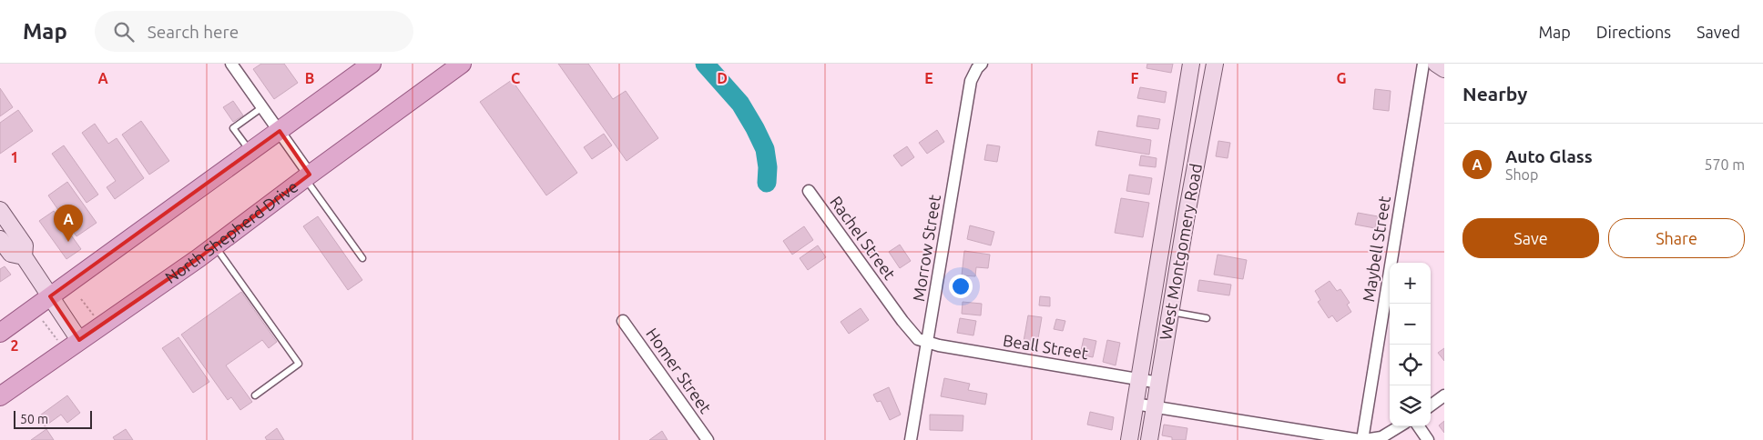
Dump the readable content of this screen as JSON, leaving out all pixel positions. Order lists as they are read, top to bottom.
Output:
{
  "streets": {
    "main road": ["North Shepherd Drive", "West Montgomery Road"],
    "street": [
      "Rachel Street",
      "Morrow Street",
      "Maybell Street",
      "Beall Street",
      "Homer Street"
    ]
  },
  "crossings": [
    ["Rachel Street", "Morrow Street"],
    ["Rachel Street", "Beall Street"],
    ["Morrow Street", "Beall Street"],
    ["West Montgomery Road", "Beall Street"]
  ],
  "scale_bar": "50 m",
  "page": {
    "header": "Map",
    "search": "Search here",
    "nav": ["Map", "Directions", "Saved"],
    "heading": "Nearby",
    "list": [
      {
        "mark": "A",
        "name": "Auto Glass",
        "note": "Shop",
        "value": "570 m"
      }
    ],
    "pins": "A",
    "buttons": ["Save", "Share"],
    "map_buttons": ["+", "−"],
    "scale": "50 m"
  },
  "grid": {
    "columns": [
      "A",
      "B",
      "C",
      "D",
      "E",
      "F",
      "G"
    ],
    "rows": ["1", "2"]
  }
}
